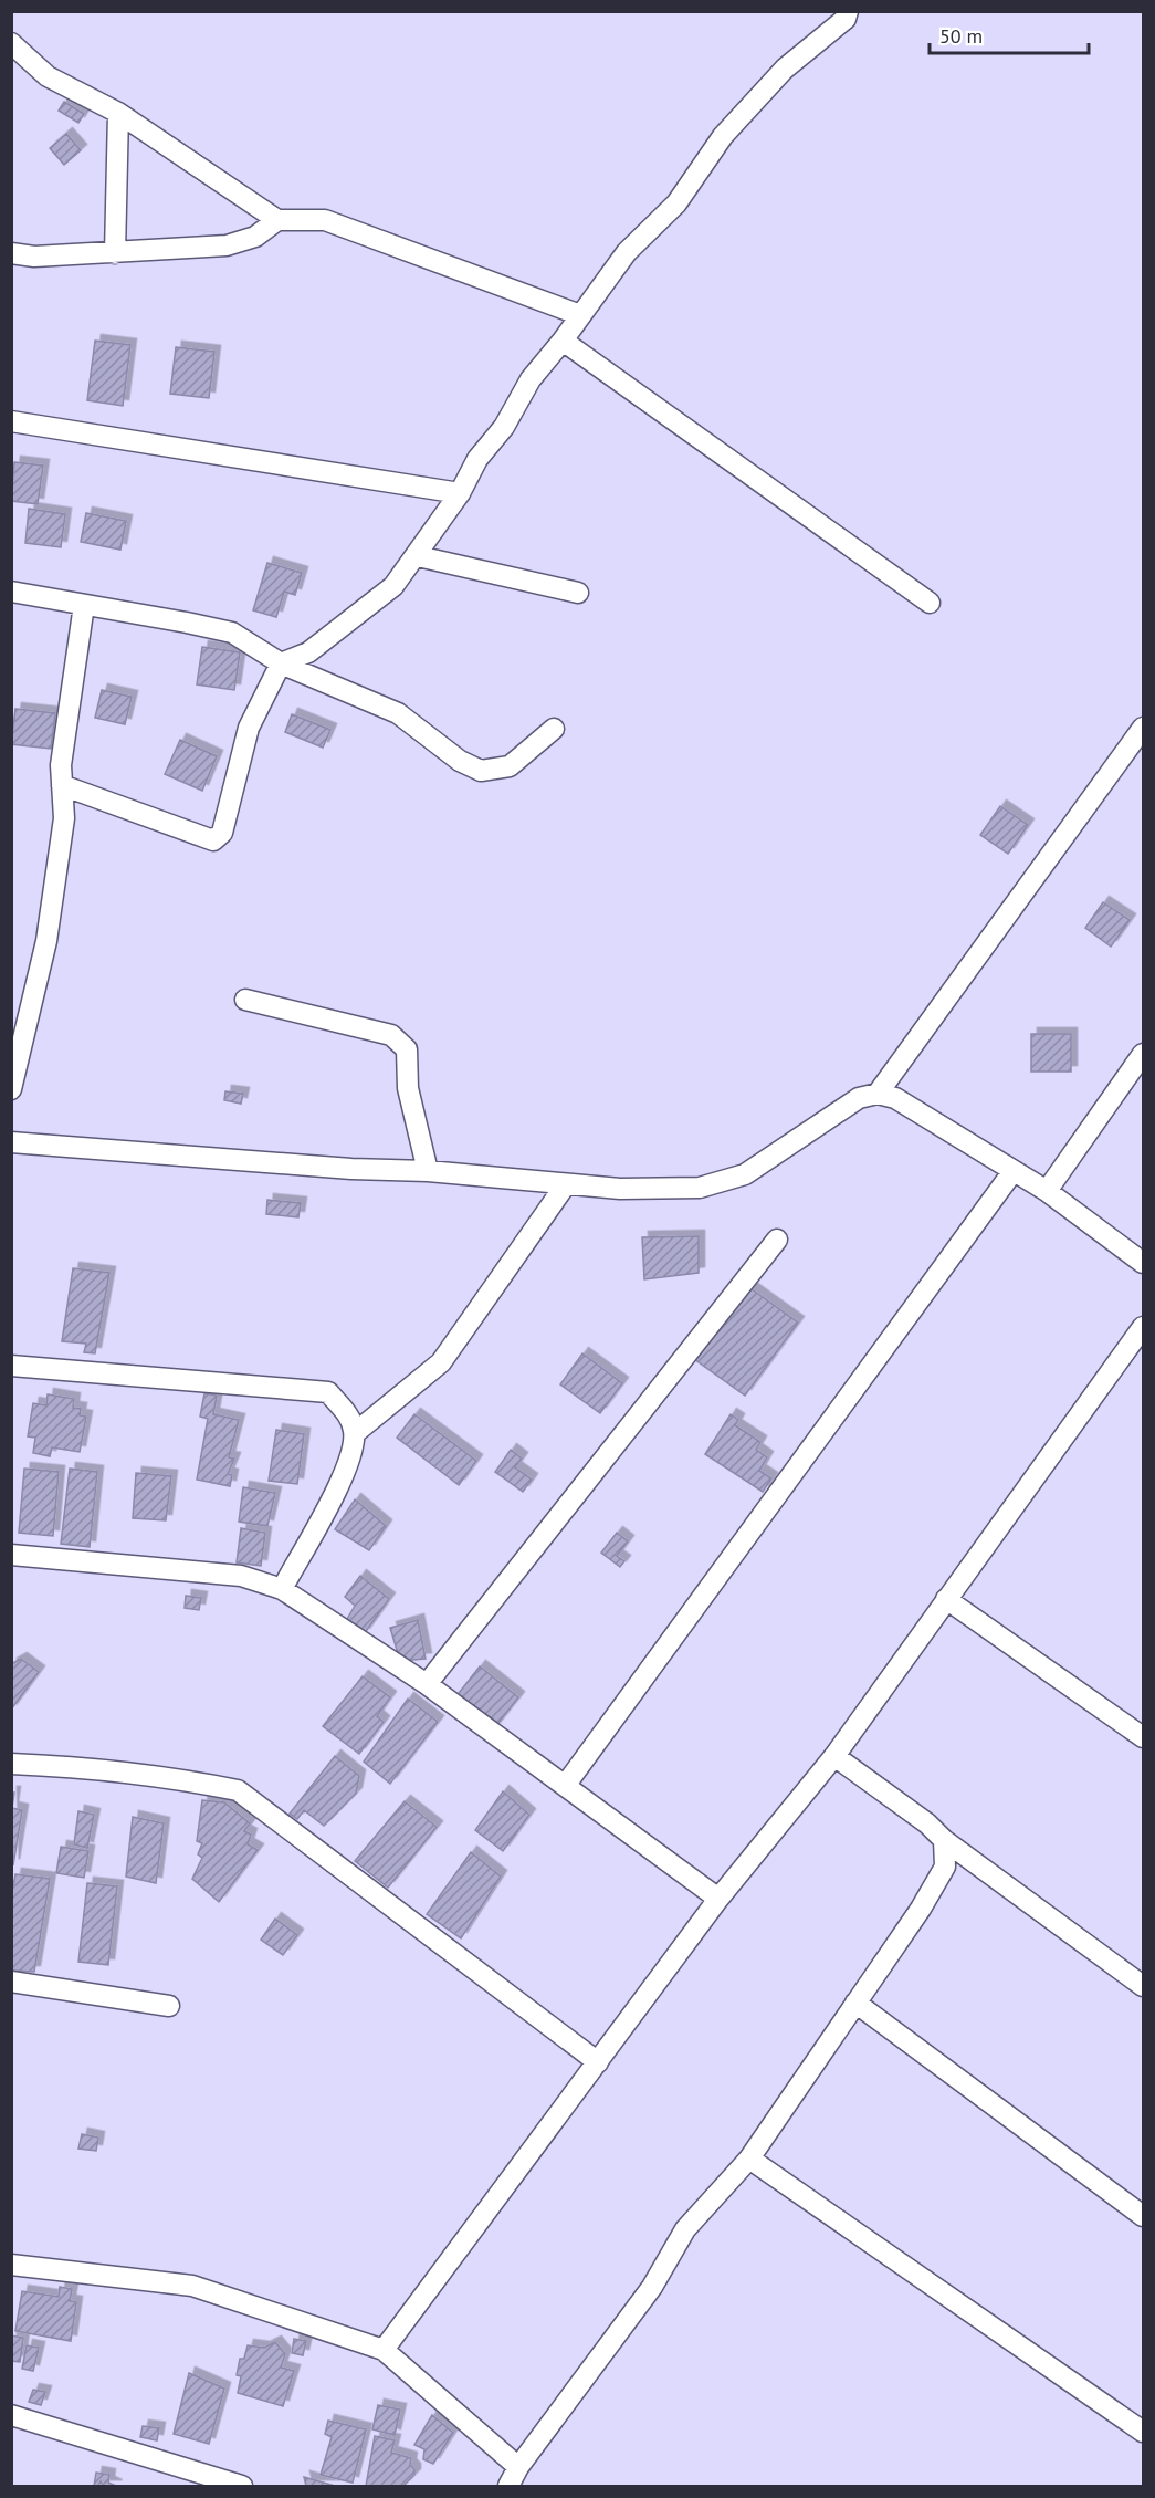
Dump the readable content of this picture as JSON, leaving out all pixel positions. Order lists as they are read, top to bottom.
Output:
{
  "scale_bar": "50 m"
}
